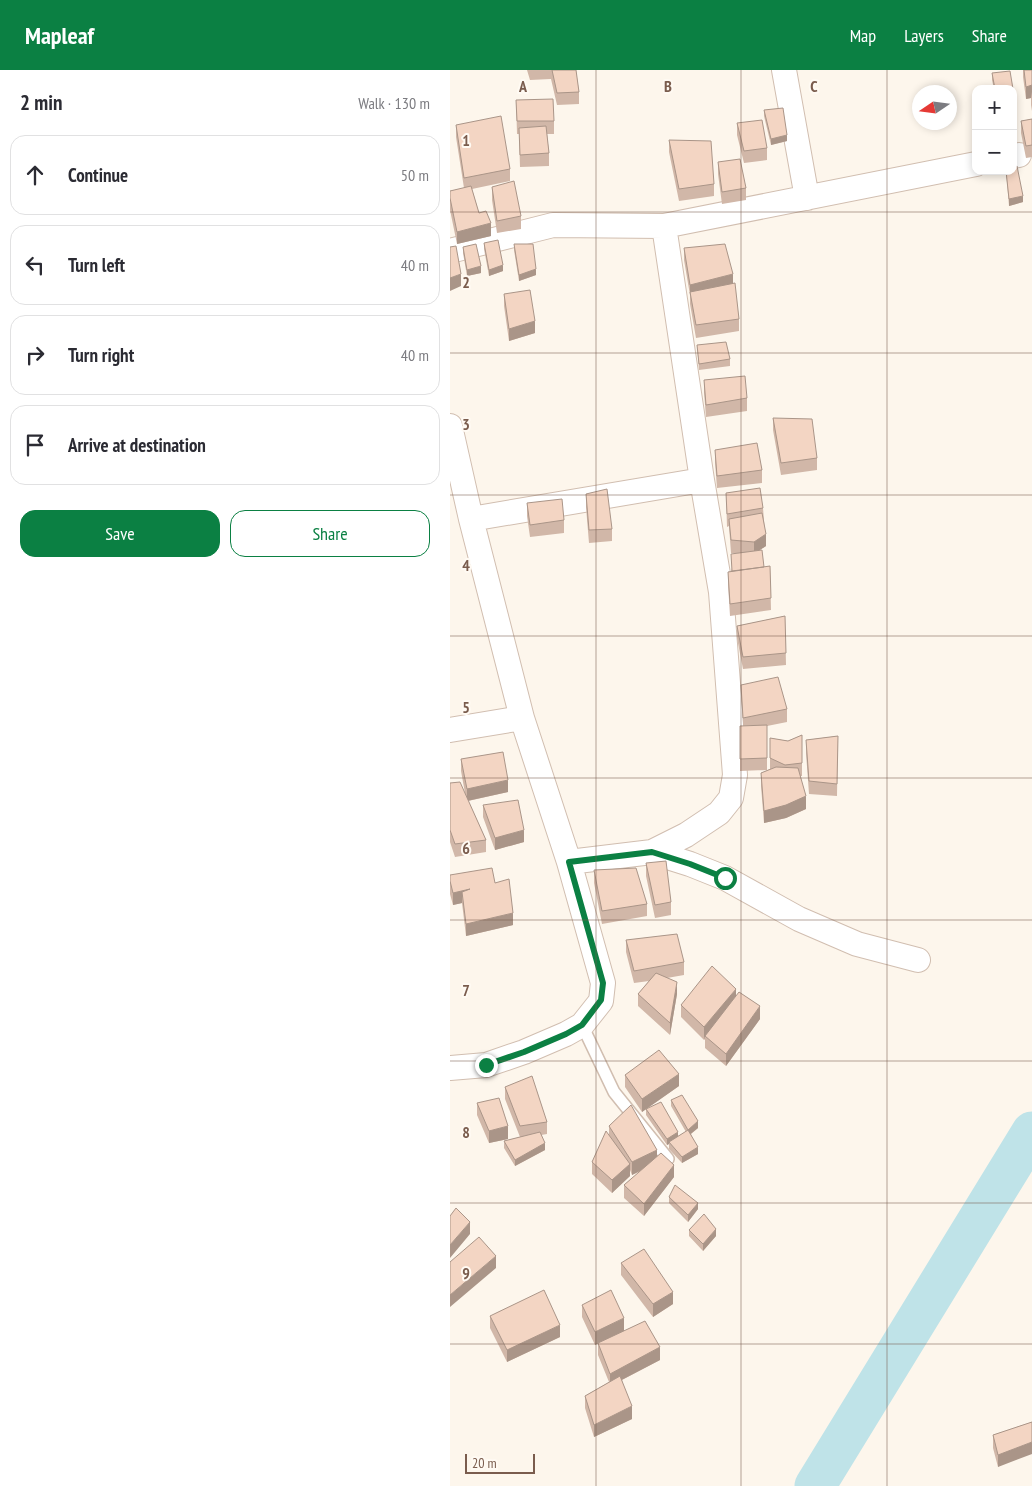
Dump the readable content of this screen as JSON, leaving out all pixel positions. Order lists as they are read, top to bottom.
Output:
{
  "scale_bar": "20 m",
  "north": "left",
  "page": {
    "header": "Mapleaf",
    "nav": ["Map", "Layers", "Share"],
    "heading": ["2 min", "Walk · 130 m"],
    "map_buttons": ["+", "−"],
    "list": [
      ["Continue", "50 m"],
      ["Turn left", "40 m"],
      ["Turn right", "40 m"],
      "Arrive at destination"
    ],
    "buttons": ["Save", "Share"],
    "scale": "20 m"
  },
  "grid": {
    "columns": ["A", "B", "C"],
    "rows": [
      "1",
      "2",
      "3",
      "4",
      "5",
      "6",
      "7",
      "8",
      "9"
    ]
  }
}
